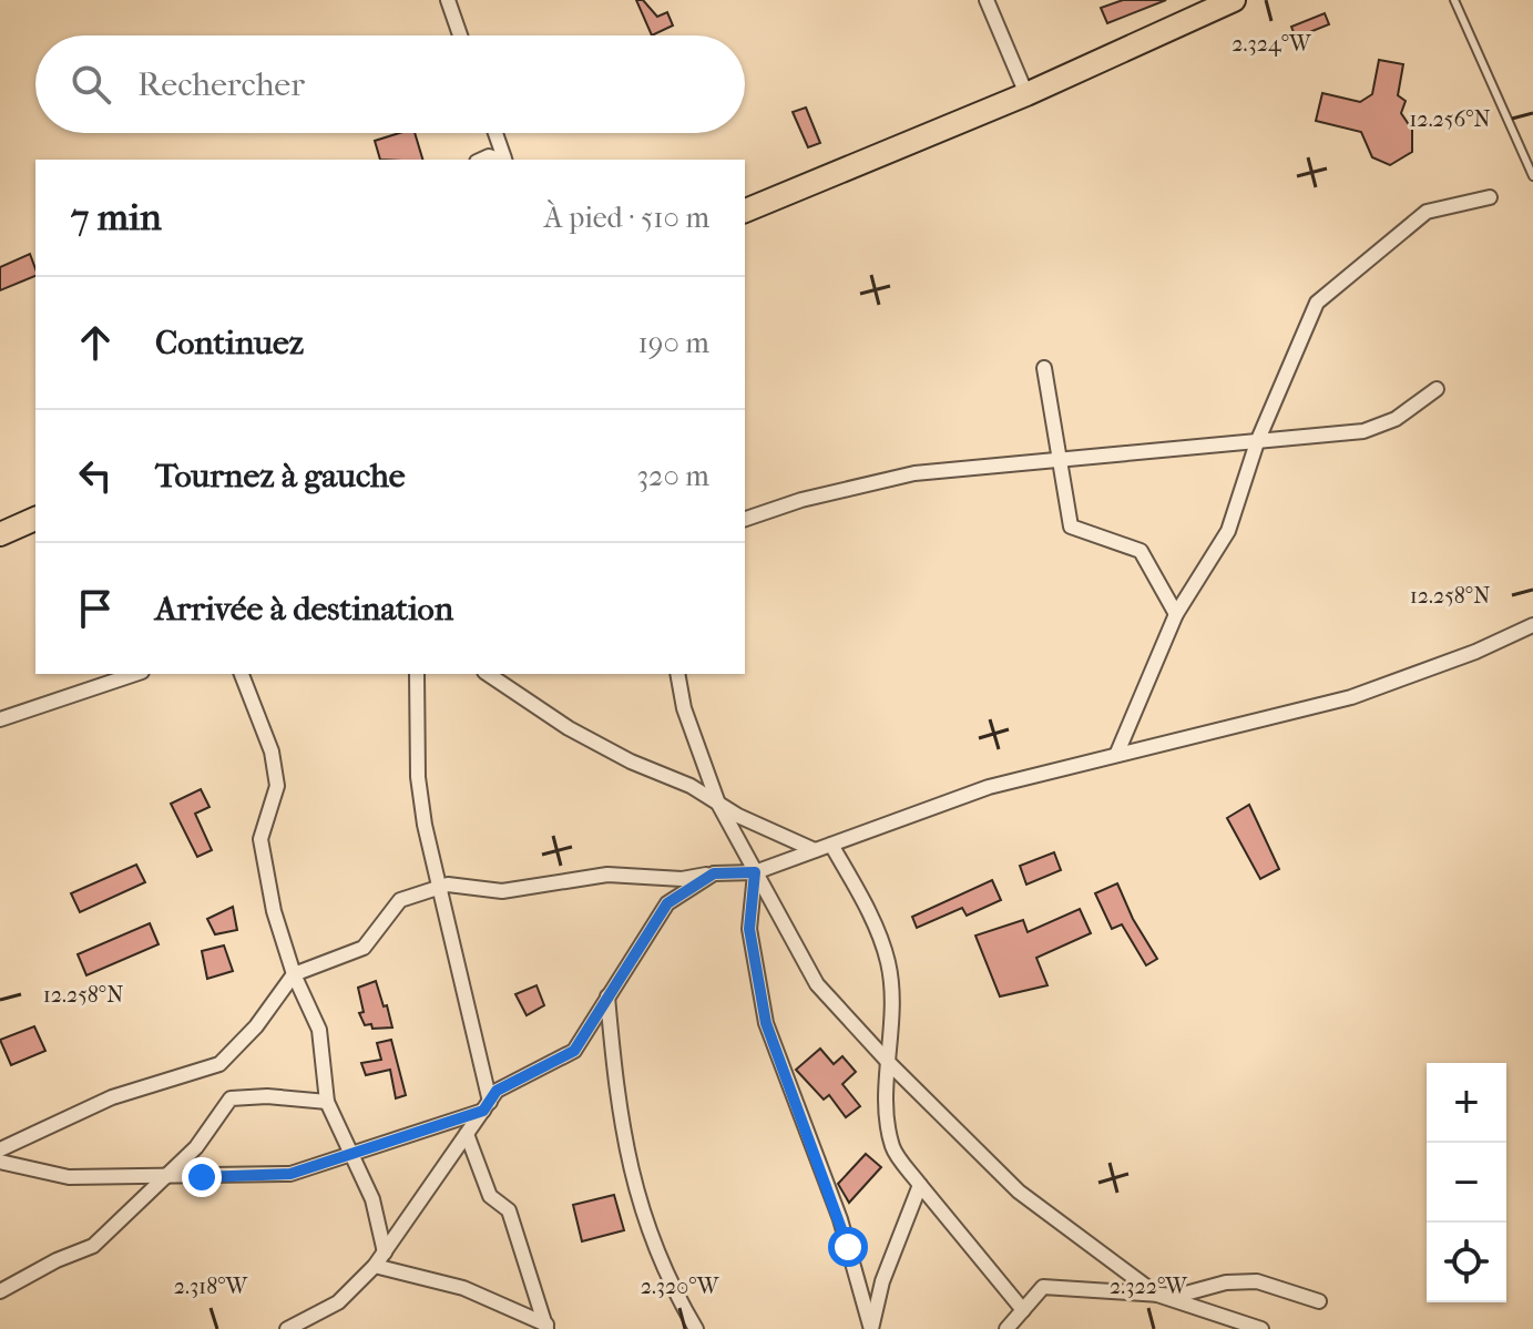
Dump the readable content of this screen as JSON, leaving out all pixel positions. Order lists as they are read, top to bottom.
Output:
{
  "page": {
    "search": "Rechercher",
    "heading": ["7 min", "À pied · 510 m"],
    "list": [
      ["Continuez", "190 m"],
      ["Tournez à gauche", "320 m"],
      "Arrivée à destination"
    ],
    "map_buttons": ["+", "−"]
  },
  "coordinates": [
    "2.324°W",
    "12.256°N",
    "12.258°N",
    "2.318°W",
    "2.320°W",
    "2.322°W"
  ]
}
